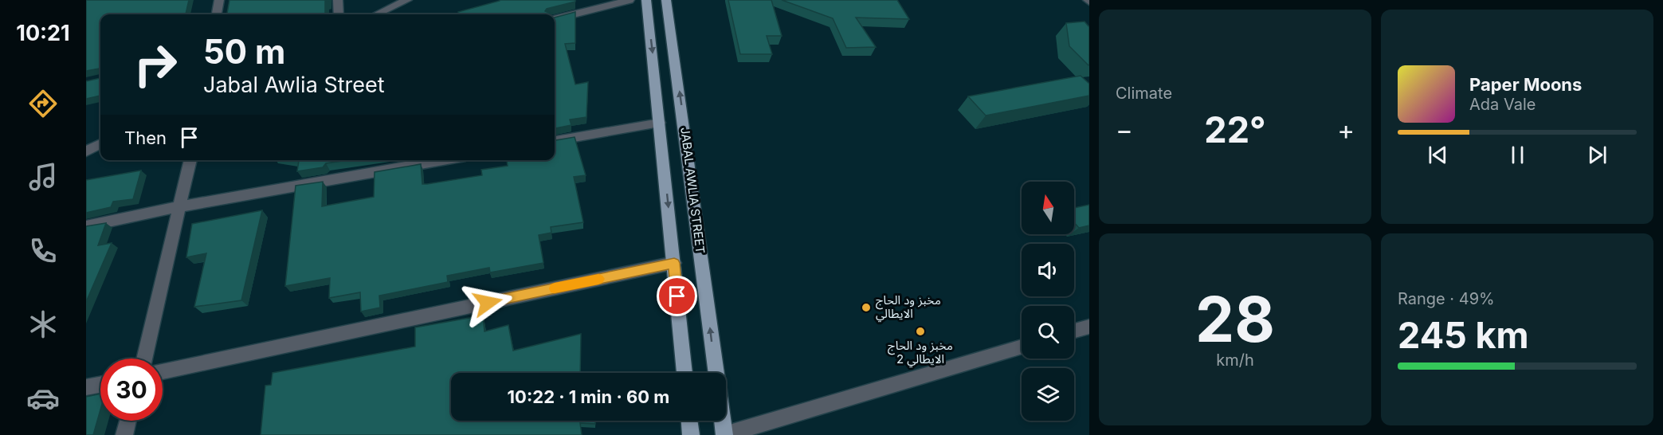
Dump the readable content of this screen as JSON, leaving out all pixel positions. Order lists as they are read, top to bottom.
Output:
{
  "streets": {
    "main road": ["JABAL AWLIA STREET"]
  },
  "places": ["مخبز ود الحاج الايطالي", "مخبز ود الحاج الايطالي 2"],
  "north": "top",
  "page": {
    "tabs": "10:21",
    "tile": [
      "Climate",
      ["28", "km/h"],
      ["Range · 49%", "245 km"]
    ],
    "turn": ["50 m", "Jabal Awlia Street"],
    "song": ["Paper Moons", "Ada Vale"],
    "heat": ["−", "22°", "+"],
    "then": "Then",
    "limit": "30",
    "trip": "10:22 · 1 min · 60 m"
  }
}
